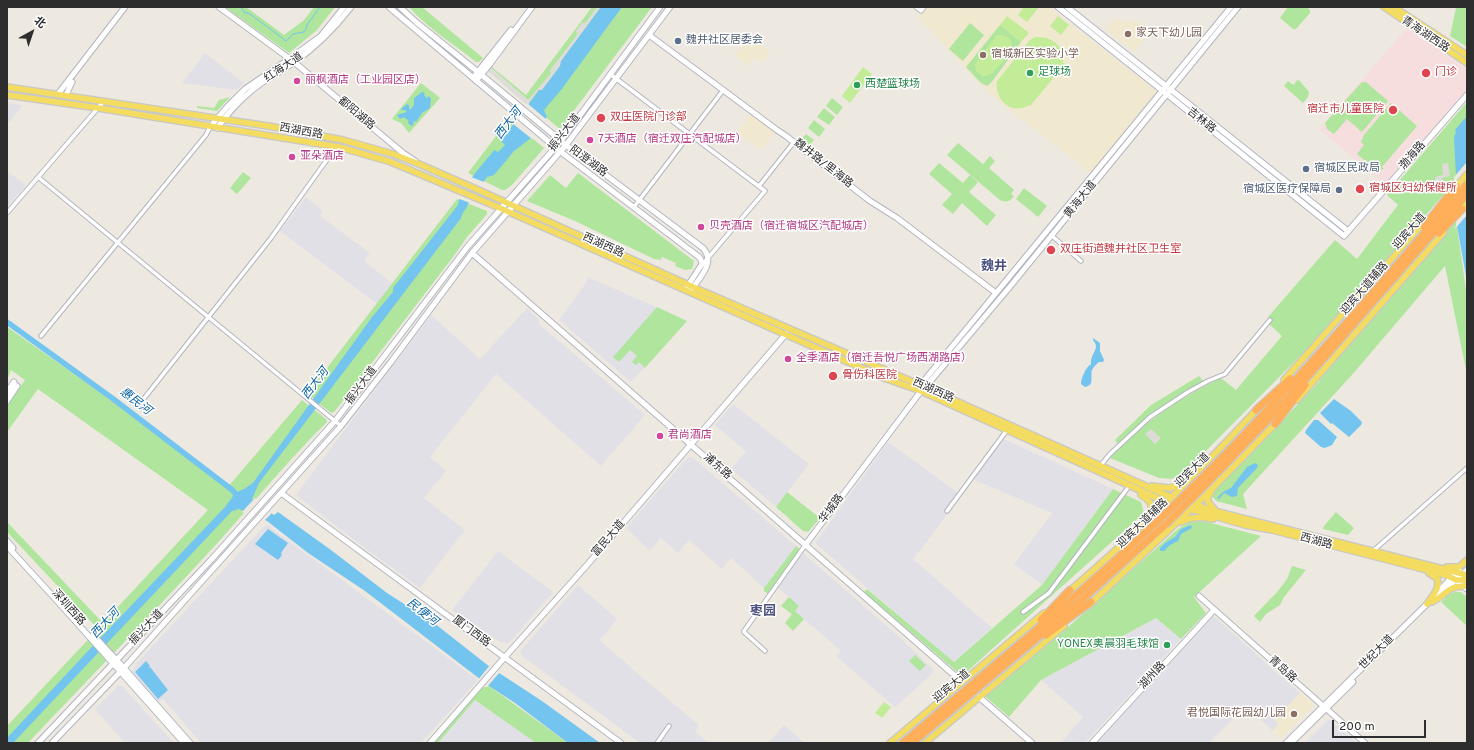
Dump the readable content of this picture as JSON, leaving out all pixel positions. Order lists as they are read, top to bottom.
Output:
{
  "streets": {
    "highway": ["迎宾大道"],
    "main road": [
      "青海湖西路",
      "西湖西路",
      "迎宾大道辅路",
      "西湖路"
    ],
    "street": [
      "红海大道",
      "鄱阳湖路",
      "吉林路",
      "振兴大道",
      "渤海路",
      "阳澄湖路",
      "魏井路/里海路",
      "黄海大道",
      "浦东路",
      "华城路",
      "富民大道",
      "深圳西路",
      "厦门西路",
      "世纪大道",
      "青岛路",
      "湖州路"
    ]
  },
  "crossings": [
    ["红海大道", "鄱阳湖路"],
    ["红海大道", "西湖西路"],
    ["鄱阳湖路", "西湖西路"],
    ["吉林路", "渤海路"],
    ["吉林路", "黄海大道"],
    ["西湖西路", "振兴大道"],
    ["西湖西路", "黄海大道"],
    ["西湖西路", "迎宾大道辅路"],
    ["西湖西路", "华城路"],
    ["西湖西路", "富民大道"],
    ["西湖西路", "西湖路"],
    ["振兴大道", "阳澄湖路"],
    ["振兴大道", "魏井路/里海路"],
    ["振兴大道", "浦东路"],
    ["振兴大道", "厦门西路"],
    ["魏井路/里海路", "黄海大道"],
    ["黄海大道", "华城路"],
    ["迎宾大道", "迎宾大道辅路"],
    ["迎宾大道辅路", "浦东路"],
    ["迎宾大道辅路", "西湖路"],
    ["浦东路", "华城路"],
    ["浦东路", "富民大道"],
    ["富民大道", "厦门西路"],
    ["西湖路", "世纪大道"],
    ["世纪大道", "青岛路"],
    ["青岛路", "湖州路"]
  ],
  "districts": ["魏井", "枣园"],
  "water": ["西大河", "惠民河", "民便河"],
  "places": [
    "家天下幼儿园",
    "魏井社区居委会",
    "宿城新区实验小学",
    "足球场",
    "门诊",
    "丽枫酒店（工业园区店）",
    "西楚篮球场",
    "宿迁市儿童医院",
    "双庄医院门诊部",
    "7天酒店（宿迁双庄汽配城店）",
    "亚朵酒店",
    "宿城区民政局",
    "宿城区妇幼保健所",
    "宿城区医疗保障局",
    "贝壳酒店（宿迁宿城区汽配城店）",
    "双庄街道魏井社区卫生室",
    "全季酒店（宿迁吾悦广场西湖路店）",
    "骨伤科医院",
    "君尚酒店",
    "YONEX奥晨羽毛球馆",
    "君悦国际花园幼儿园"
  ],
  "scale_bar": "200 m",
  "north": "top right"
}
